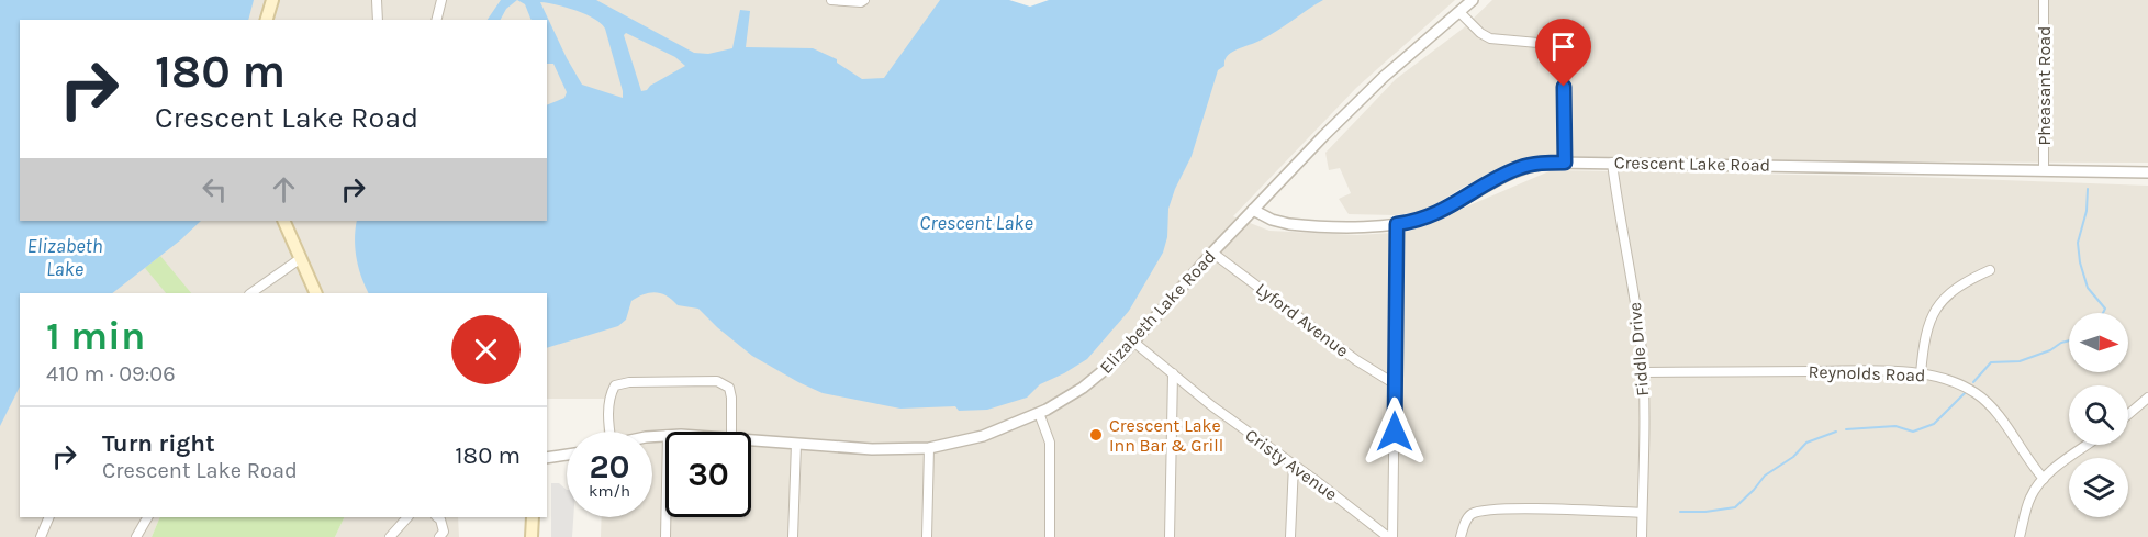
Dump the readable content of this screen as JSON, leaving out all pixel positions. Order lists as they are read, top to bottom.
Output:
{
  "streets": {
    "street": [
      "Pheasant Road",
      "Crescent Lake Road",
      "Elizabeth Lake Road",
      "Lyford Avenue",
      "Fiddle Drive",
      "Reynolds Road",
      "Cristy Avenue"
    ]
  },
  "crossings": [
    ["Pheasant Road", "Crescent Lake Road"],
    ["Crescent Lake Road", "Elizabeth Lake Road"],
    ["Crescent Lake Road", "Fiddle Drive"],
    ["Elizabeth Lake Road", "Lyford Avenue"],
    ["Elizabeth Lake Road", "Cristy Avenue"],
    ["Fiddle Drive", "Reynolds Road"]
  ],
  "water": ["Crescent Lake", "Elizabeth Lake"],
  "places": ["Crescent Lake Inn Bar & Grill"],
  "north": "right",
  "page": {
    "turn": ["180 m", "Crescent Lake Road"],
    "heading": ["1 min", "410 m · 09:06"],
    "list": [
      {
        "name": "Turn right",
        "note": "Crescent Lake Road",
        "value": "180 m"
      }
    ],
    "speed": "20 km/h",
    "limit": "30"
  }
}
